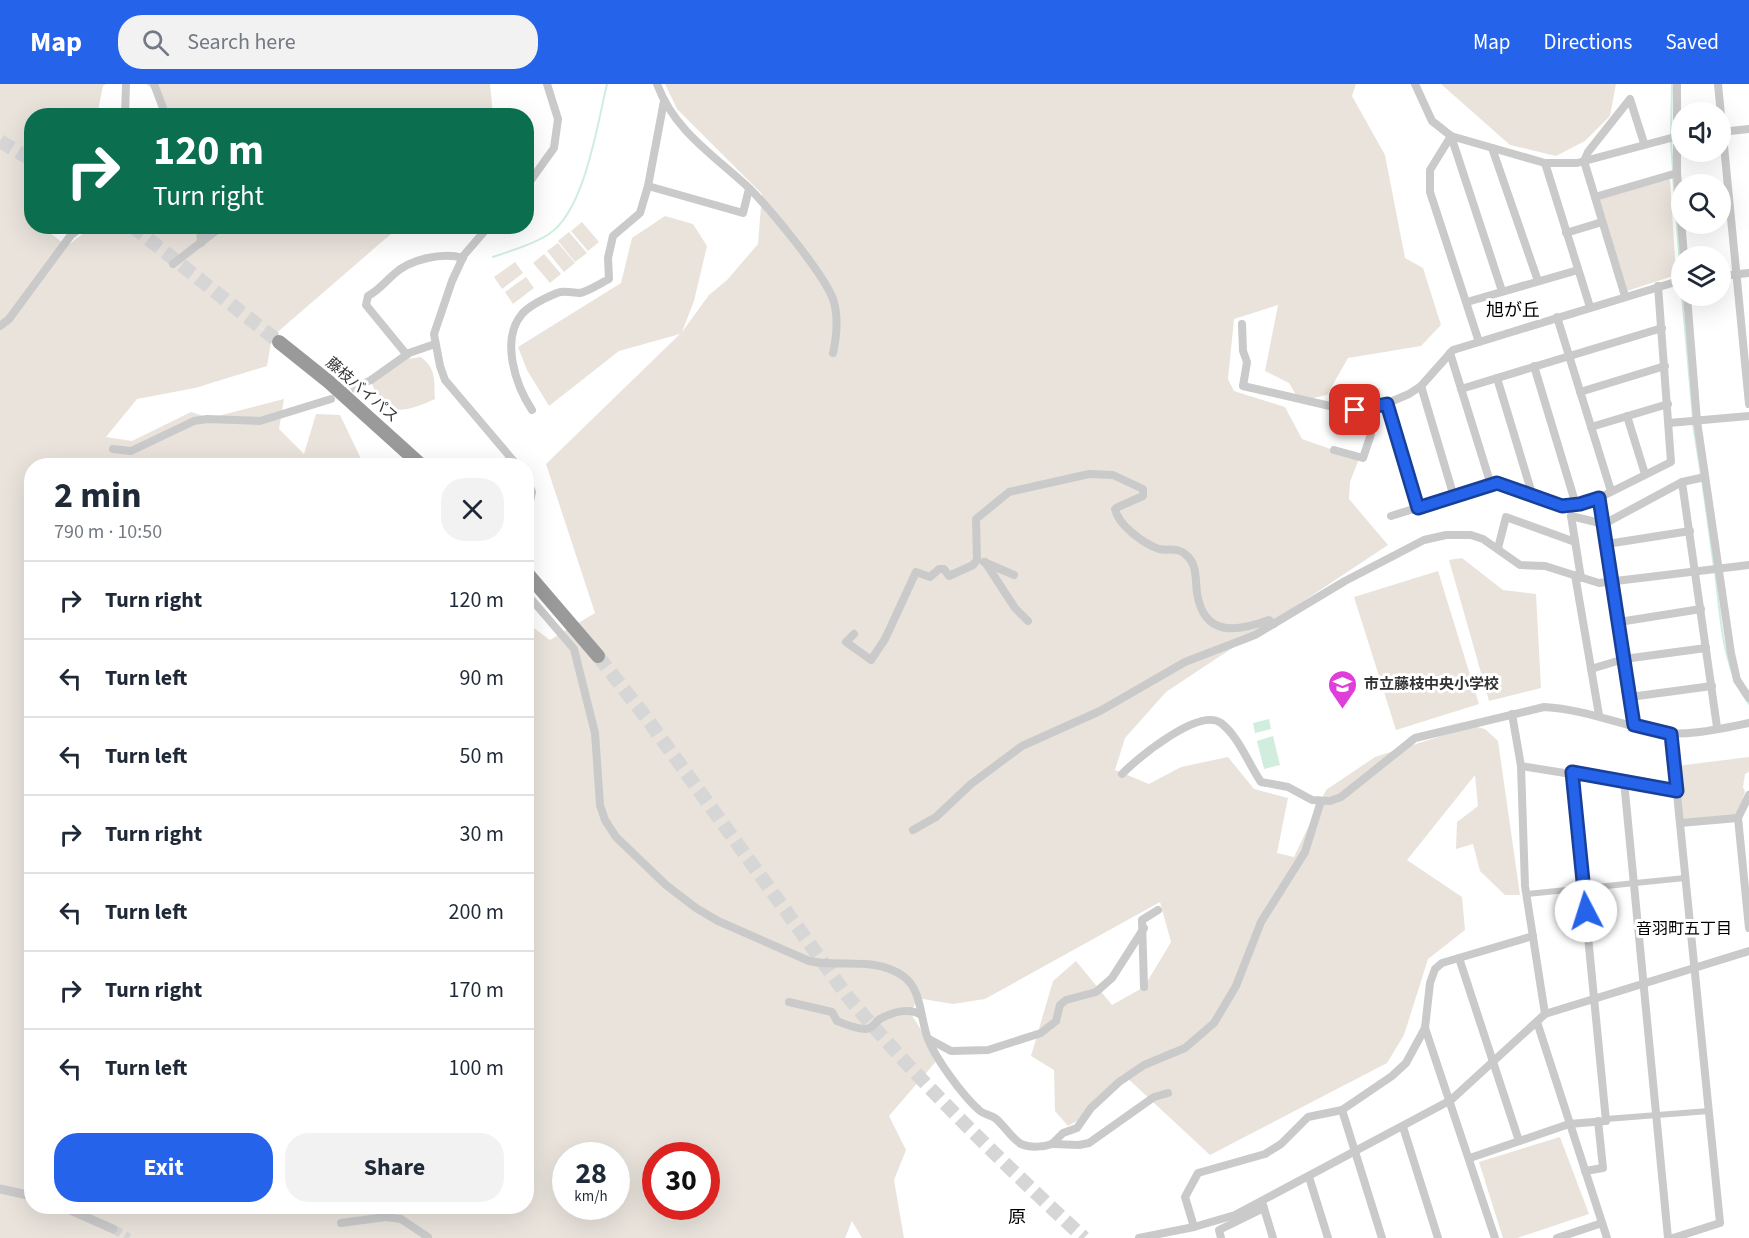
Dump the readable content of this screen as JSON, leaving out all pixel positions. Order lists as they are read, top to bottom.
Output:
{
  "streets": {
    "highway": ["藤枝バイパス"]
  },
  "districts": ["旭が丘", "音羽町五丁目", "原"],
  "places": {
    "school or university": ["市立藤枝中央小学校"]
  },
  "page": {
    "header": "Map",
    "search": "Search here",
    "nav": ["Map", "Directions", "Saved"],
    "turn": ["120 m", "Turn right"],
    "heading": ["2 min", "790 m · 10:50"],
    "list": [
      {
        "name": "Turn right",
        "value": "120 m"
      },
      {
        "name": "Turn left",
        "value": "90 m"
      },
      {
        "name": "Turn left",
        "value": "50 m"
      },
      {
        "name": "Turn right",
        "value": "30 m"
      },
      {
        "name": "Turn left",
        "value": "200 m"
      },
      {
        "name": "Turn right",
        "value": "170 m"
      },
      {
        "name": "Turn left",
        "value": "100 m"
      }
    ],
    "buttons": ["Exit", "Share"],
    "speed": "28 km/h",
    "limit": "30"
  }
}
